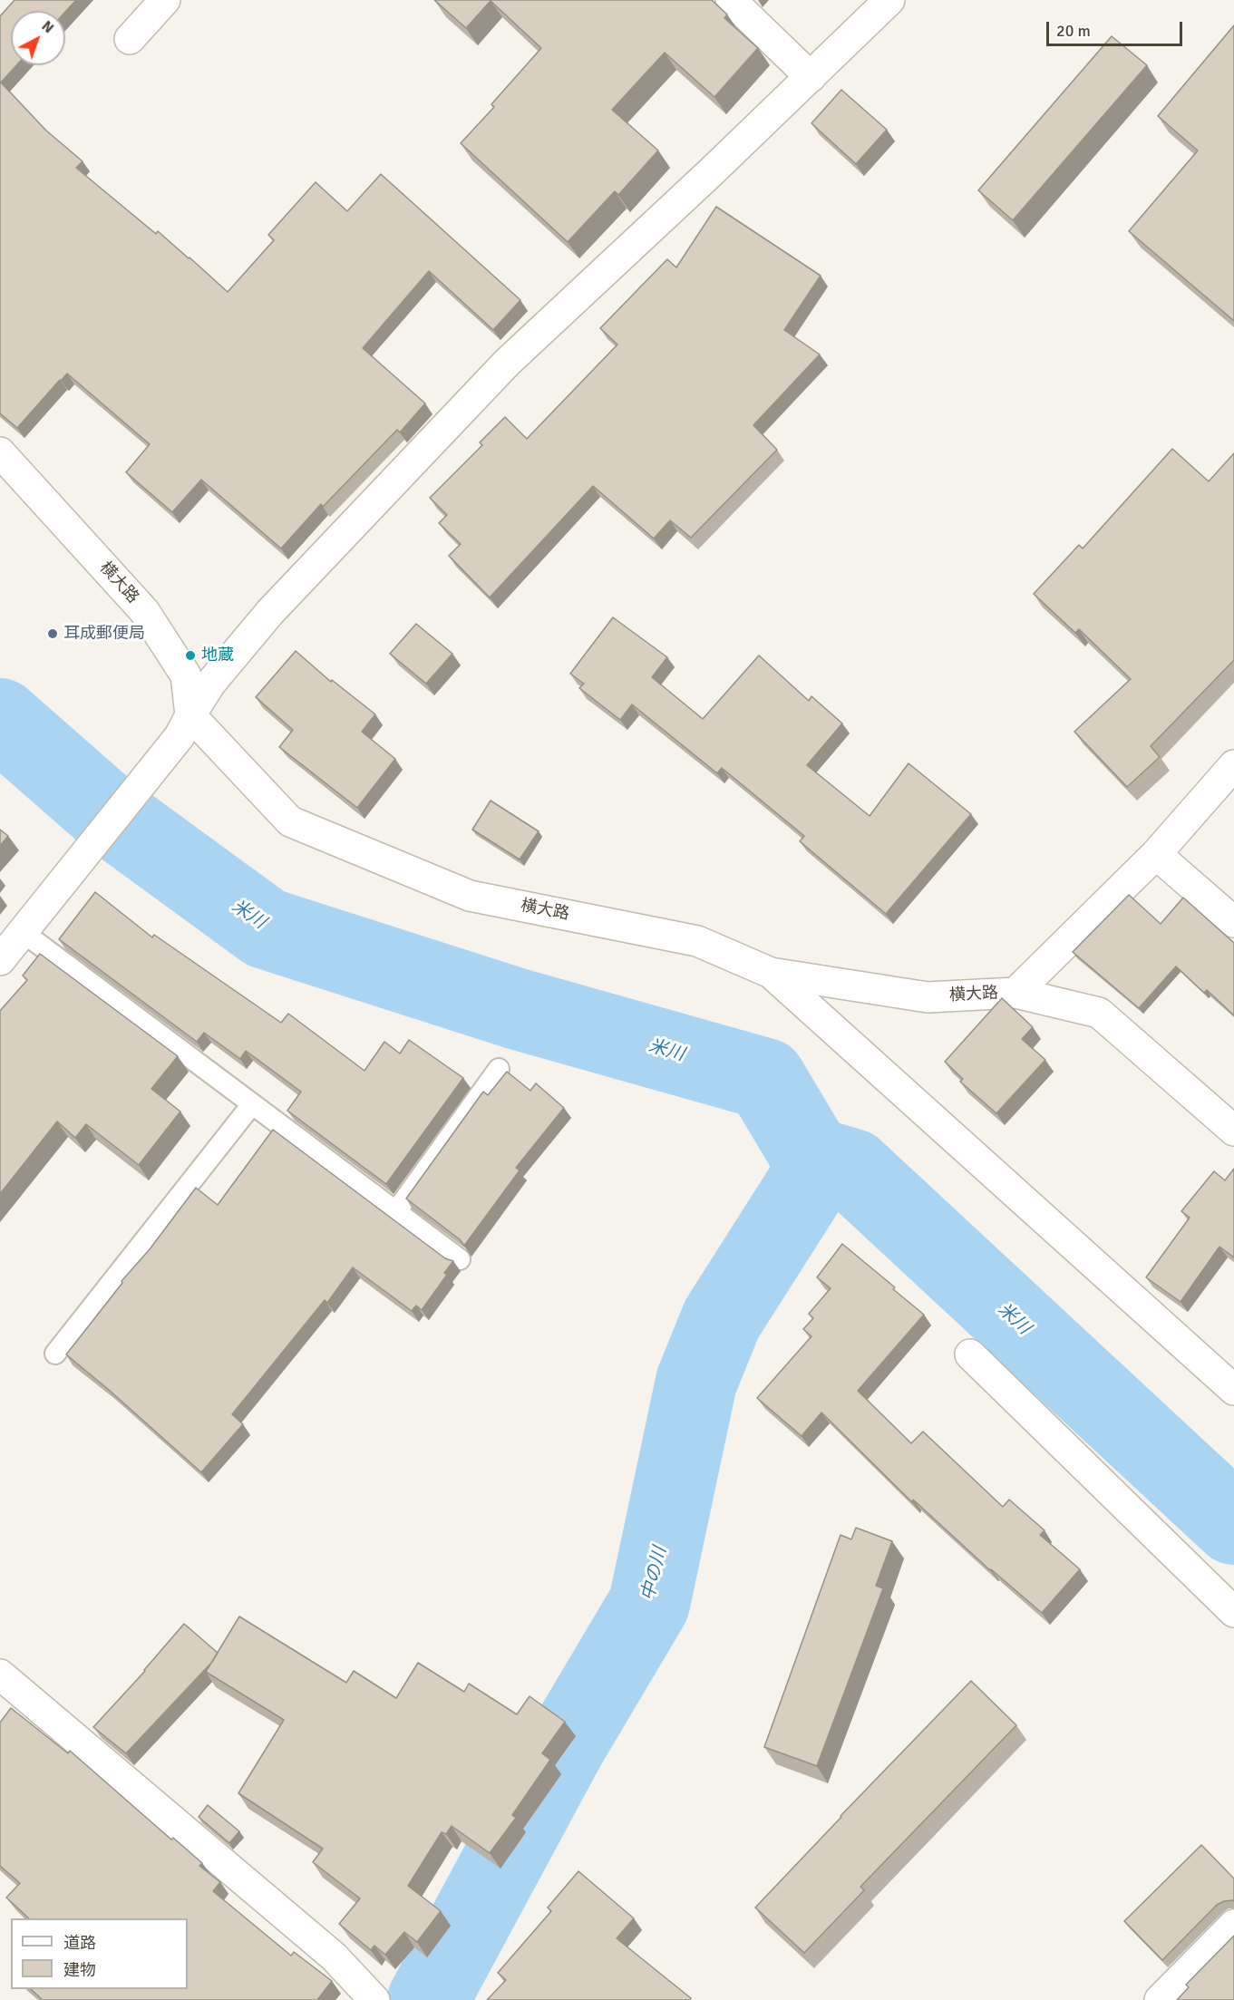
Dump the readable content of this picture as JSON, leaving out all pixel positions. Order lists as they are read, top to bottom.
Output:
{
  "streets": {
    "street": ["横大路"]
  },
  "water": ["米川", "中の川"],
  "places": ["耳成郵便局", "地蔵"],
  "legend": ["道路", "建物"],
  "scale_bar": "20 m",
  "north": "top right"
}
